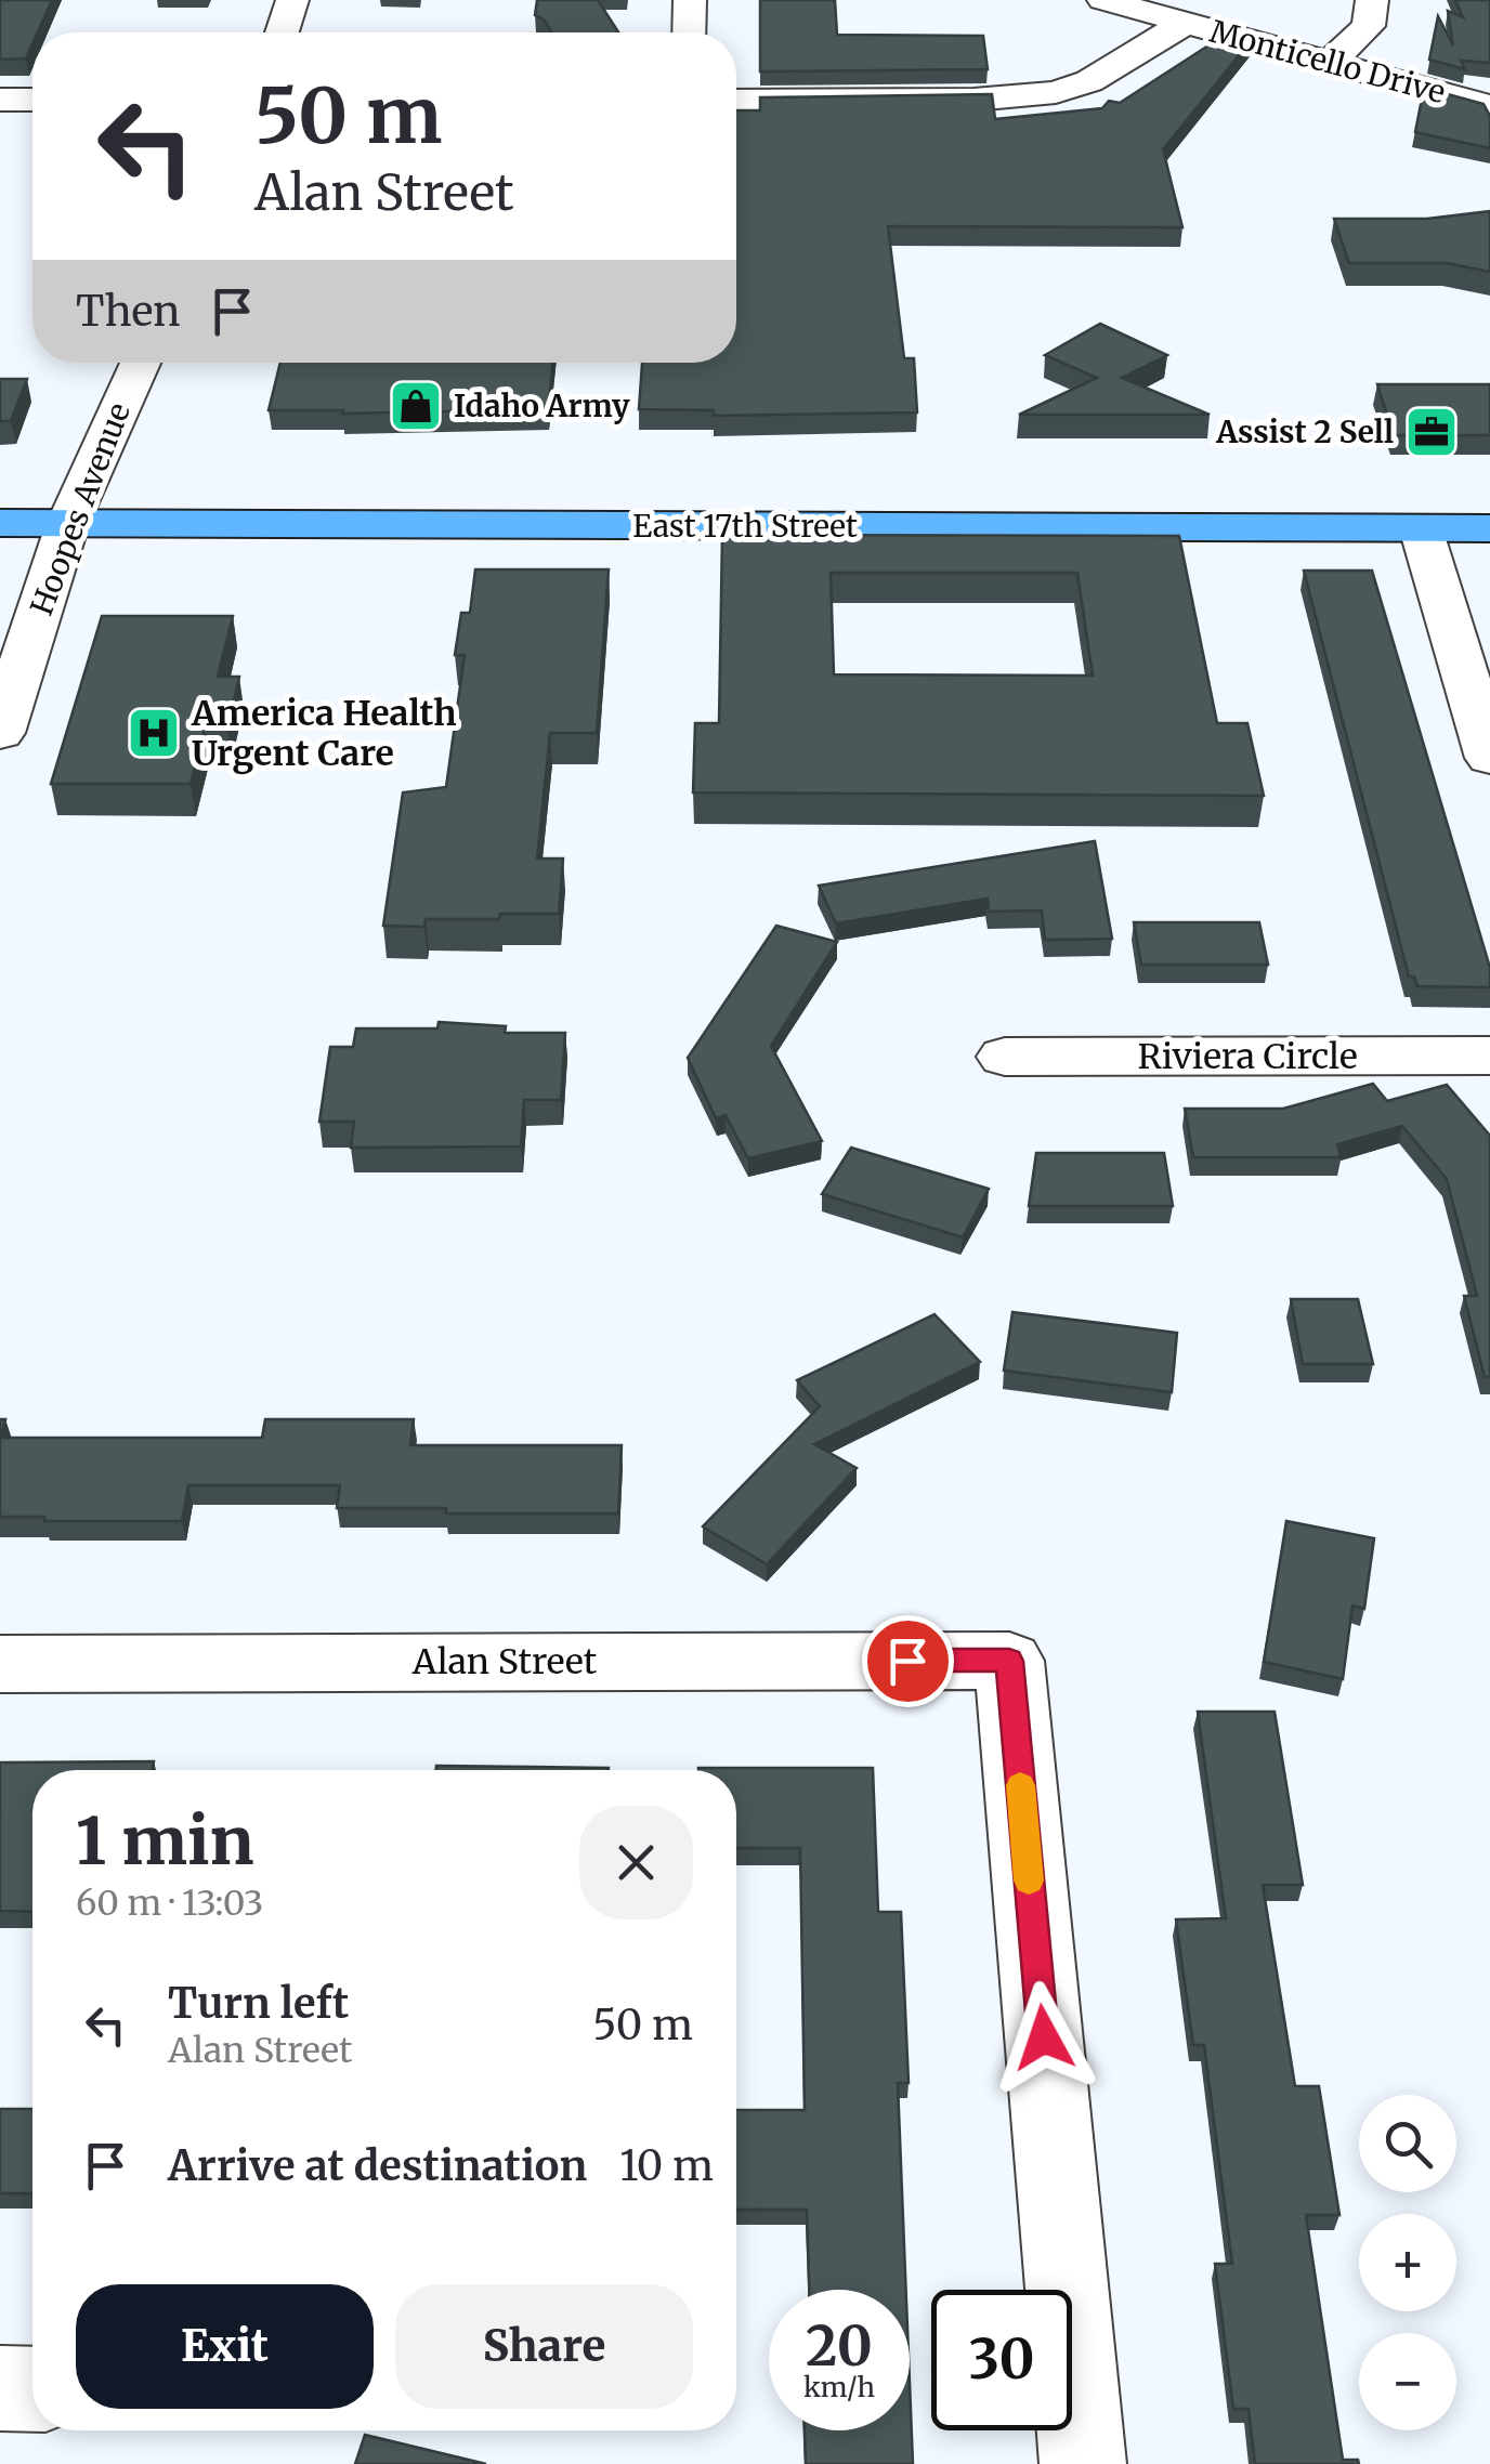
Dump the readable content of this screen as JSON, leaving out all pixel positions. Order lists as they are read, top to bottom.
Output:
{
  "streets": {
    "main road": ["East 17th Street"],
    "street": [
      "Monticello Drive",
      "Hoopes Avenue",
      "Riviera Circle",
      "Alan Street"
    ]
  },
  "crossings": [
    ["Hoopes Avenue", "East 17th Street"]
  ],
  "places": {
    "shop": ["Idaho Army"],
    "office": ["Assist 2 Sell"],
    "hospital": ["America Health Urgent Care"]
  },
  "page": {
    "turn": ["50 m", "Alan Street"],
    "then": "Then",
    "heading": ["1 min", "60 m · 13:03"],
    "list": [
      {
        "name": "Turn left",
        "note": "Alan Street",
        "value": "50 m"
      },
      {
        "name": "Arrive at destination",
        "value": "10 m"
      }
    ],
    "map_buttons": ["+", "−"],
    "buttons": ["Exit", "Share"],
    "speed": "20 km/h",
    "limit": "30"
  }
}
